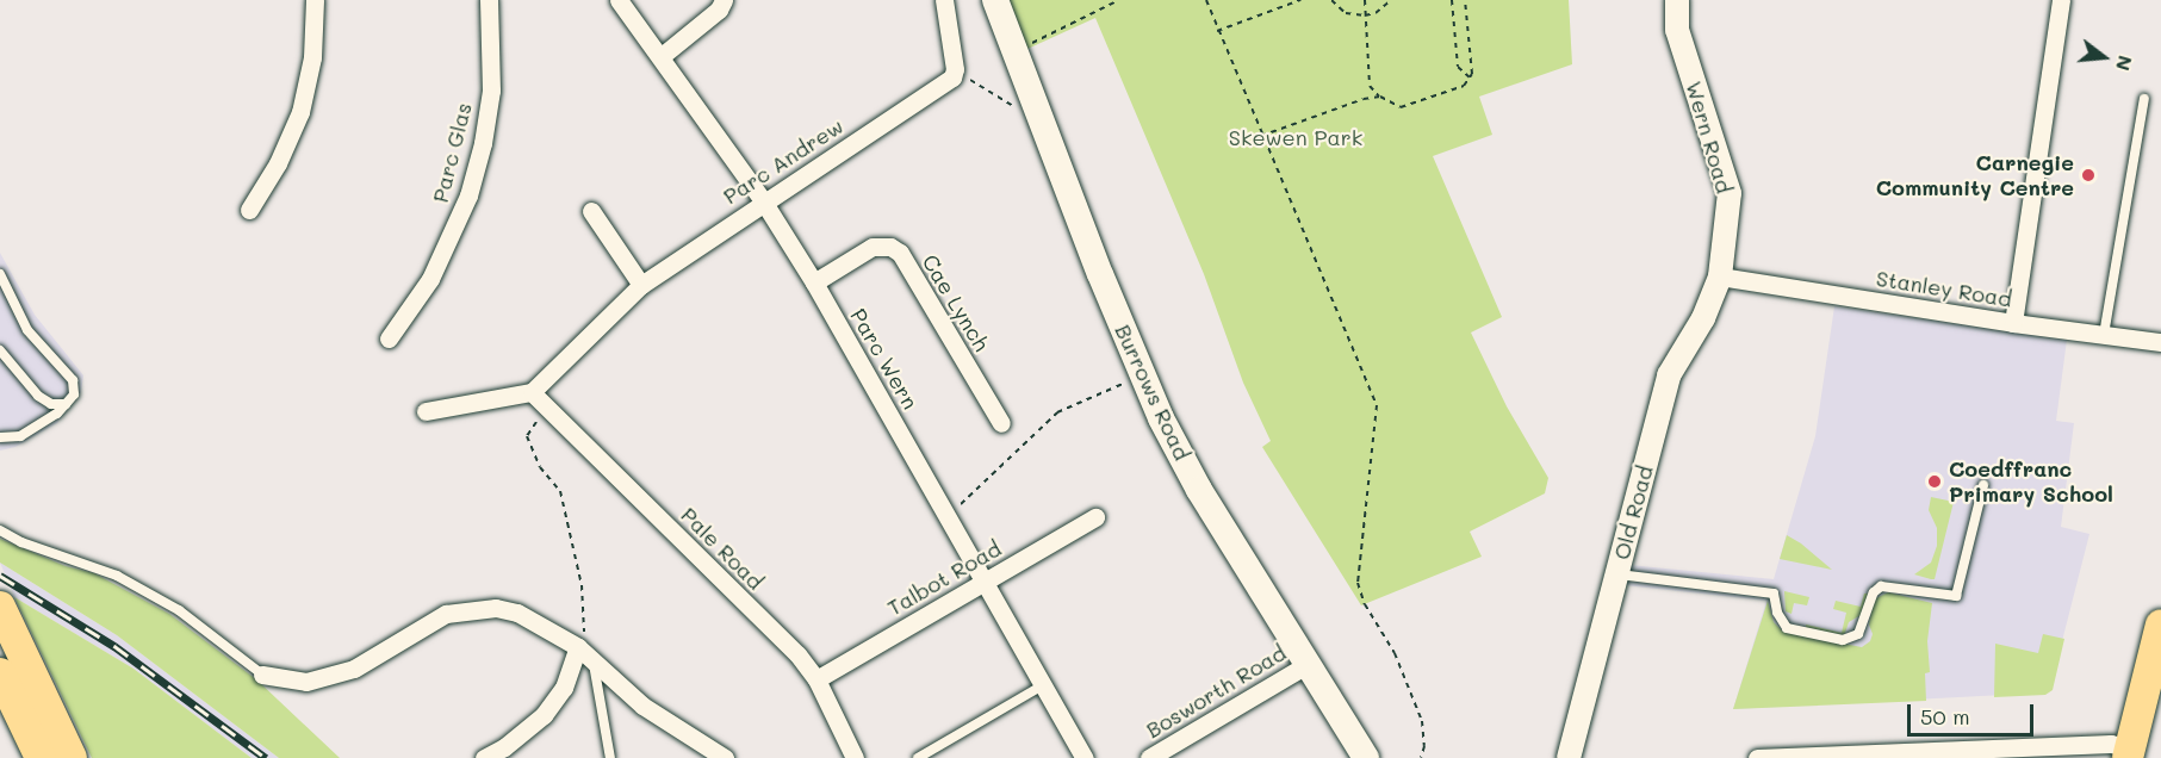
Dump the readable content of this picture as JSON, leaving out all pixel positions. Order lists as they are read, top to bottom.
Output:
{
  "streets": {
    "main road": ["Burrows Road"],
    "street": [
      "Wern Road",
      "Parc Glas",
      "Parc Andrew",
      "Stanley Road",
      "Cae Lynch",
      "Parc Wern",
      "Old Road",
      "Pale Road",
      "Talbot Road",
      "Bosworth Road"
    ]
  },
  "crossings": [
    ["Wern Road", "Stanley Road"],
    ["Wern Road", "Old Road"],
    ["Parc Andrew", "Parc Wern"],
    ["Stanley Road", "Old Road"],
    ["Cae Lynch", "Parc Wern"],
    ["Parc Wern", "Talbot Road"],
    ["Burrows Road", "Bosworth Road"],
    ["Pale Road", "Talbot Road"]
  ],
  "parks": ["Skewen Park"],
  "places": ["Carnegie Community Centre", "Coedffranc Primary School"],
  "scale_bar": "50 m",
  "north": "right"
}
